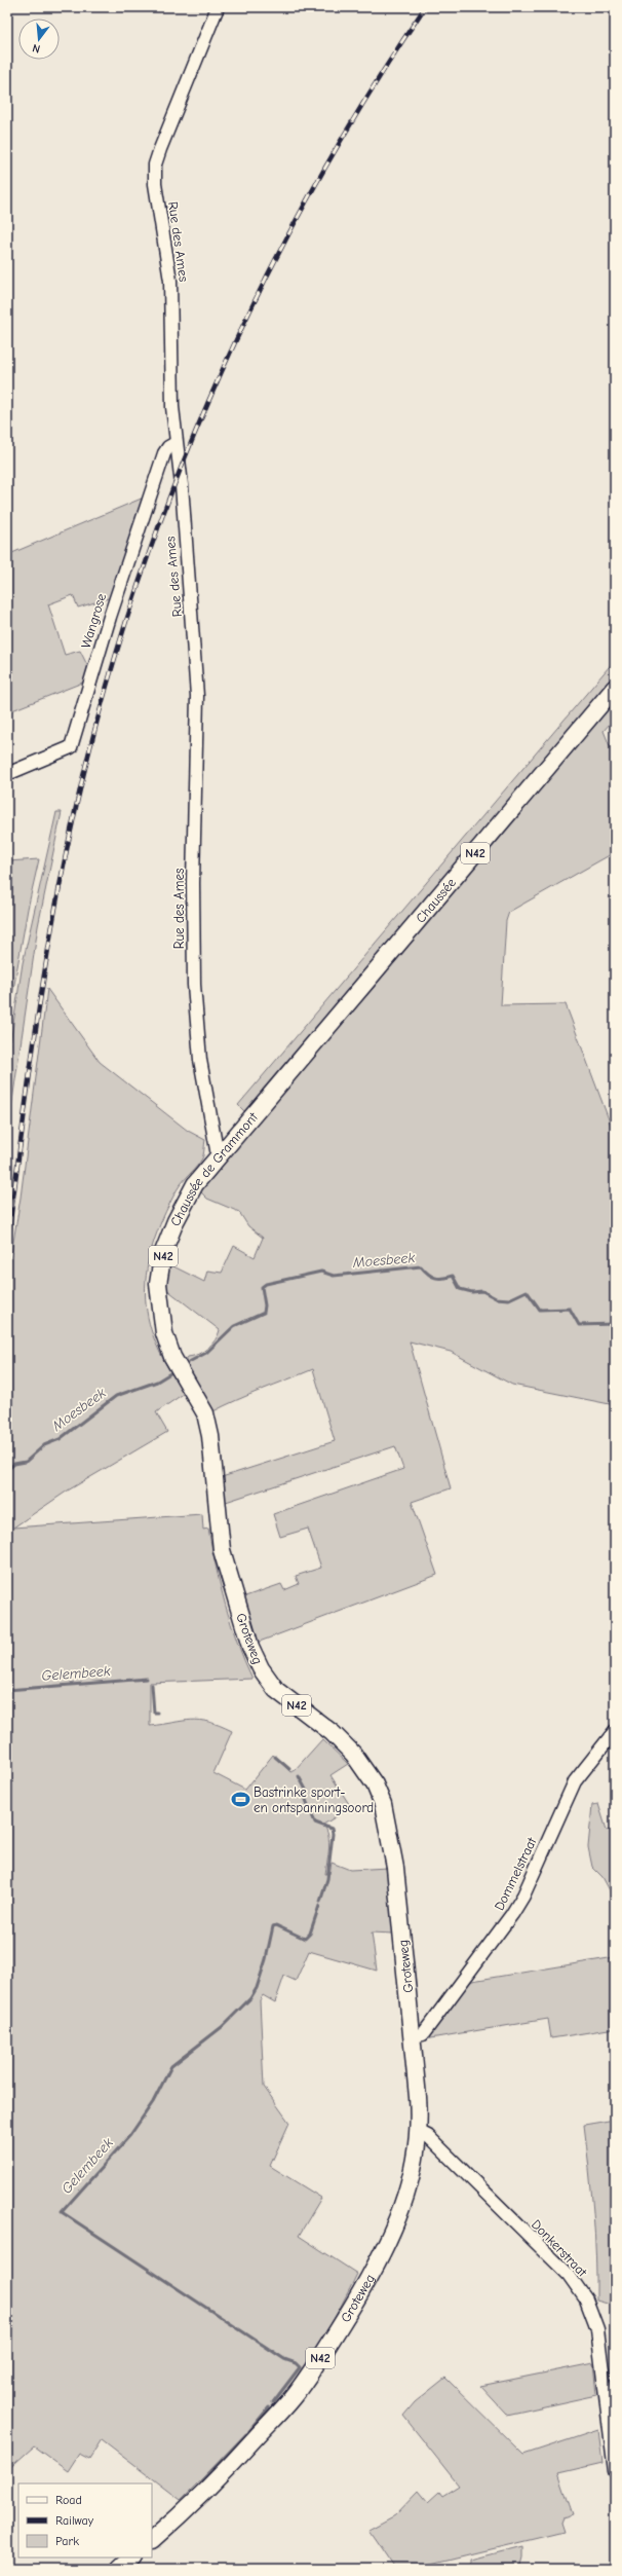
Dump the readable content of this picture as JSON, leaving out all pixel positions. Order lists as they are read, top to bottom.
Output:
{
  "streets": {
    "main road": [
      "N42",
      "Chaussée",
      "Chaussée de Grammont",
      "Groteweg"
    ],
    "street": [
      "Rue des Ames",
      "Wangrose",
      "Dommelstraat",
      "Donkerstraat"
    ]
  },
  "crossings": [
    ["Rue des Ames", "Wangrose"],
    ["Rue des Ames", "Chaussée de Grammont"],
    ["Chaussée", "Chaussée de Grammont"],
    ["Chaussée de Grammont", "Groteweg"],
    ["Groteweg", "Dommelstraat"],
    ["Groteweg", "Donkerstraat"]
  ],
  "water": ["Moesbeek", "Gelembeek"],
  "places": {
    "sports": ["Bastrinke sport- en ontspanningsoord"]
  },
  "legend": ["Road", "Railway", "Park"],
  "north": "bottom"
}
